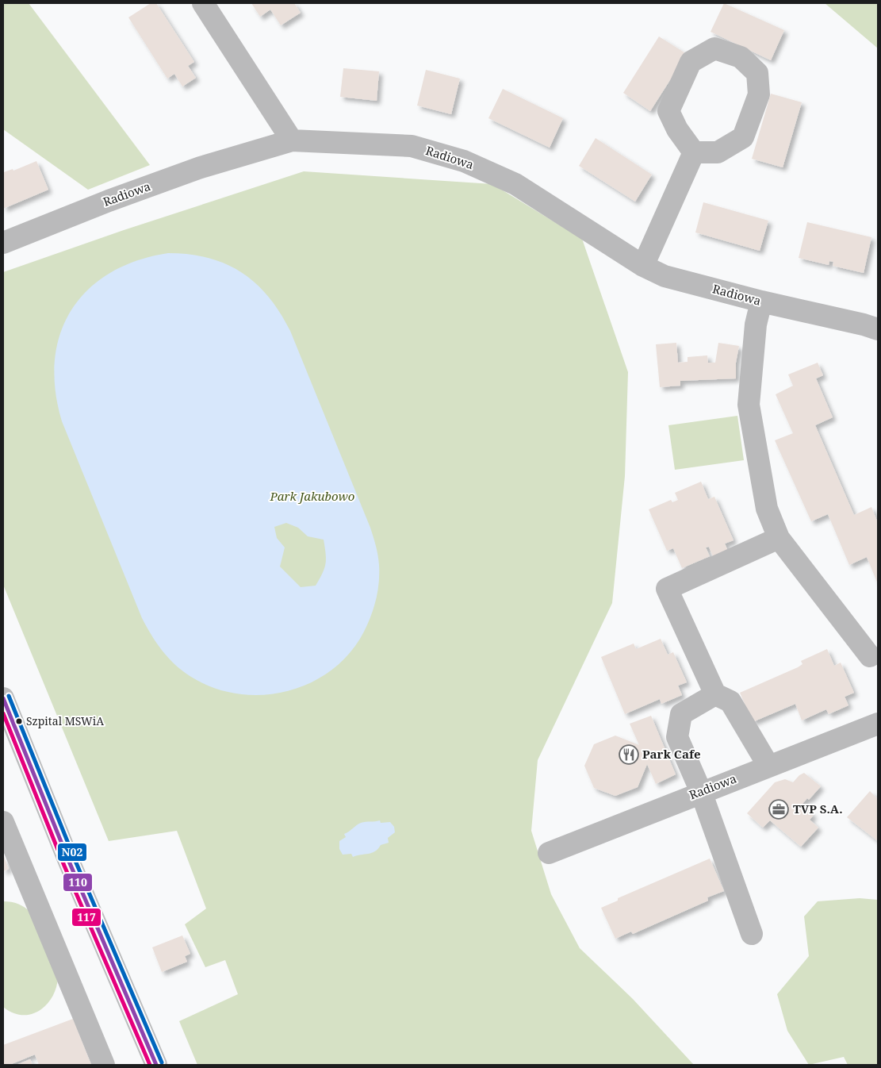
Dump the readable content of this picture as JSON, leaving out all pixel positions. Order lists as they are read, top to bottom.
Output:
{
  "streets": {
    "street": ["Radiowa"]
  },
  "parks": ["Park Jakubowo"],
  "places": {
    "other": ["Szpital MSWiA"],
    "restaurant": ["Park Cafe"],
    "office": ["TVP S.A."]
  },
  "lines": ["transit line N02", "transit line 110", "transit line 117"]
}
